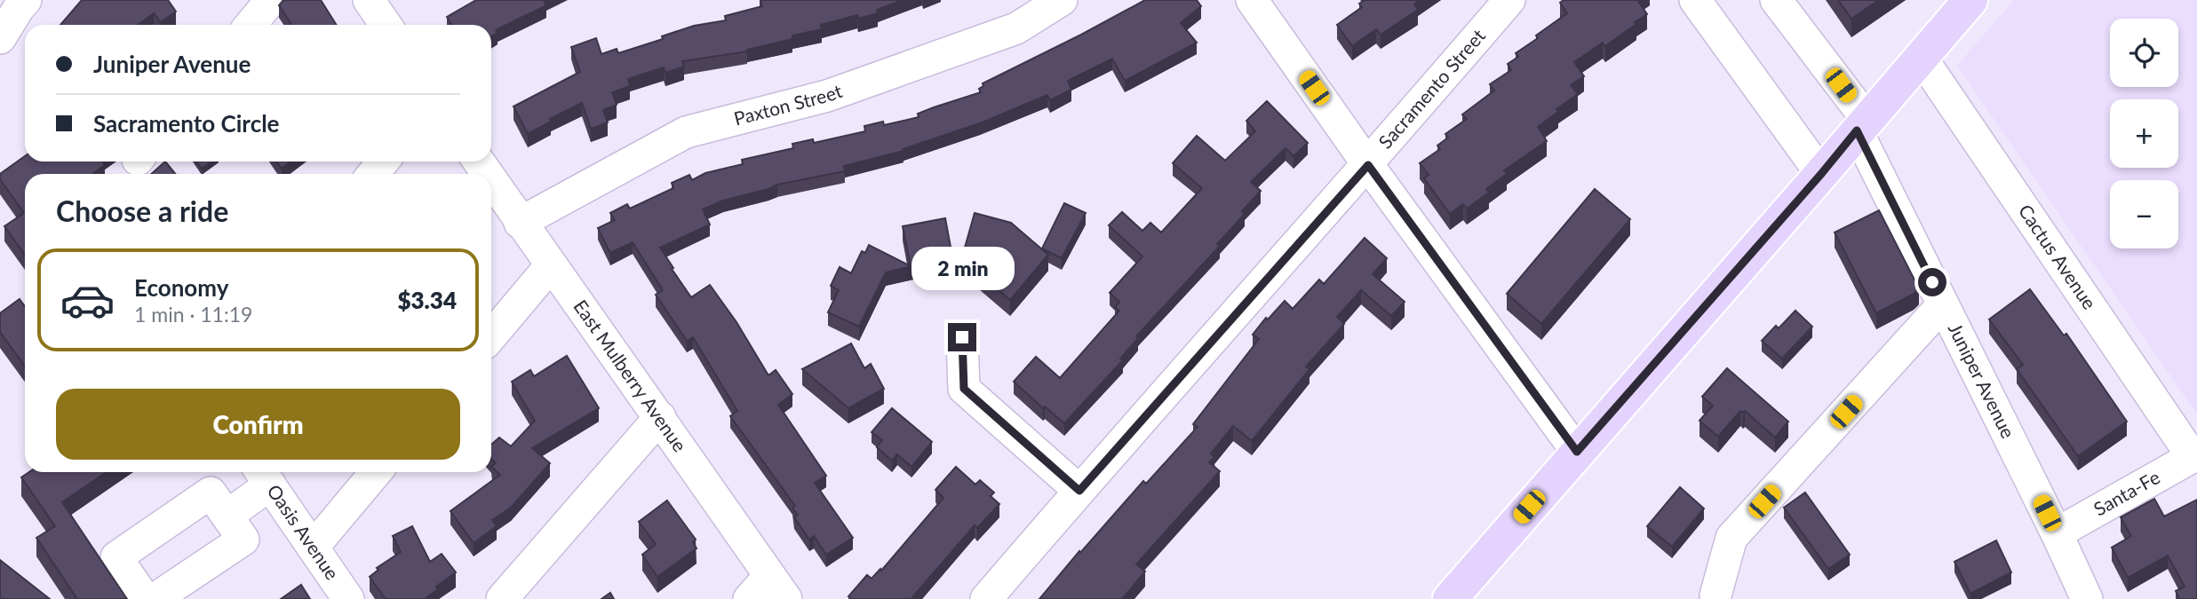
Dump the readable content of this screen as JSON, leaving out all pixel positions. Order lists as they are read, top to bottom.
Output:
{
  "streets": {
    "street": [
      "Sacramento Street",
      "Paxton Street",
      "Cactus Avenue",
      "East Mulberry Avenue",
      "Juniper Avenue",
      "Santa-Fe",
      "Oasis Avenue"
    ]
  },
  "crossings": [
    ["Paxton Street", "East Mulberry Avenue"],
    ["Cactus Avenue", "Santa-Fe"],
    ["Juniper Avenue", "Santa-Fe"]
  ],
  "page": {
    "map_buttons": ["+", "−"],
    "banner": ["Juniper Avenue", "Sacramento Circle"],
    "heading": "Choose a ride",
    "bubble": "2 min",
    "list": [
      {
        "name": "Economy",
        "note": "1 min · 11:19",
        "value": "$3.34"
      }
    ],
    "buttons": "Confirm"
  }
}
